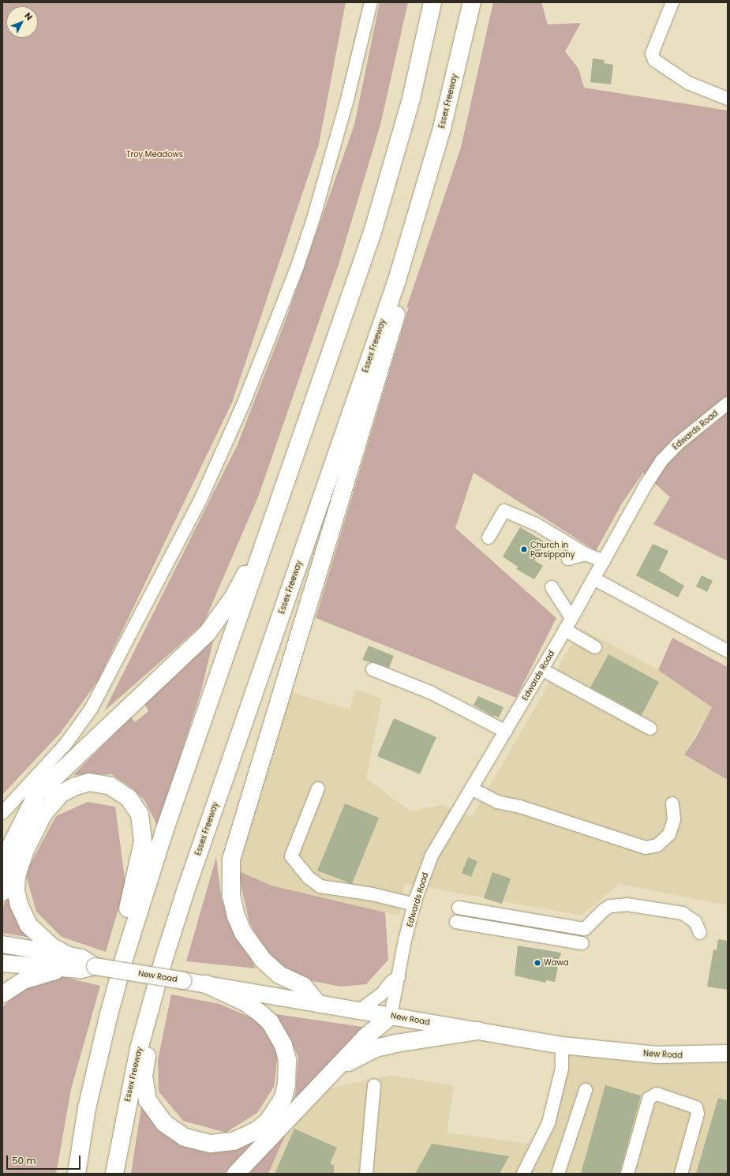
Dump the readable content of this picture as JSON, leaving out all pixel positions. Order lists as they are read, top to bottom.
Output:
{
  "streets": {
    "highway": ["Essex Freeway"],
    "main road": ["New Road"],
    "street": ["Edwards Road"]
  },
  "crossings": [
    ["Edwards Road", "New Road"]
  ],
  "parks": ["Troy Meadows"],
  "places": ["Church in Parsippany", "Wawa"],
  "scale_bar": "50 m",
  "north": "top right"
}
